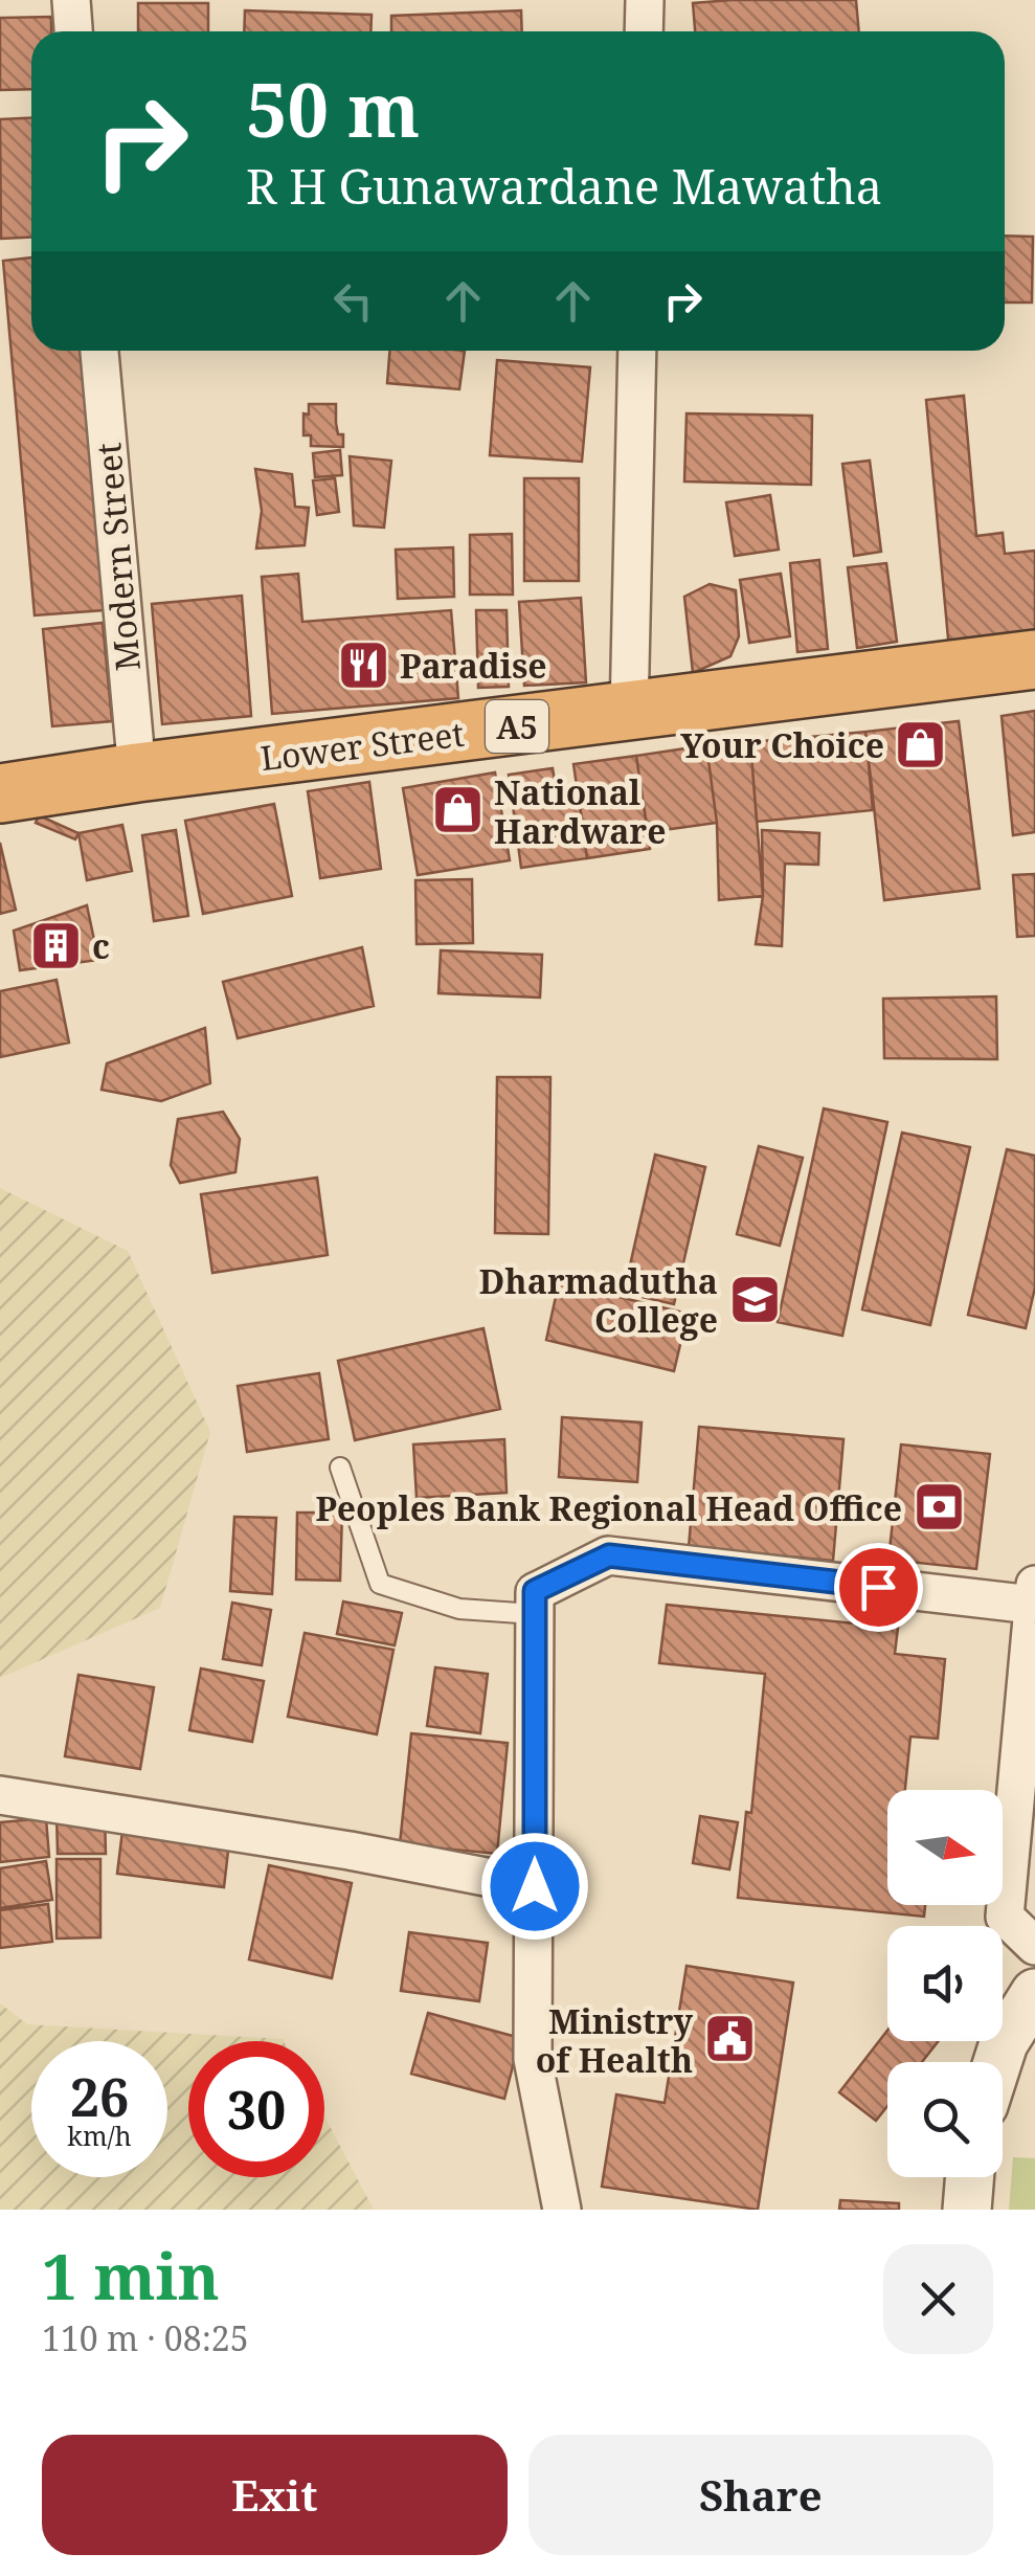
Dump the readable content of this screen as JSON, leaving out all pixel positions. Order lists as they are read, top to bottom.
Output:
{
  "streets": {
    "highway": ["A5", "Lower Street"],
    "street": ["Modern Street"]
  },
  "crossings": [
    ["Modern Street", "Lower Street"]
  ],
  "places": {
    "restaurant": ["Paradise"],
    "shop": ["Your Choice", "National Hardware"],
    "building": ["c"],
    "school or university": ["Dharmadutha College"],
    "bank": ["Peoples Bank Regional Head Office"],
    "public building": ["Ministry of Health"]
  },
  "north": "right",
  "page": {
    "turn": ["50 m", "R H Gunawardane Mawatha"],
    "speed": "26 km/h",
    "limit": "30",
    "heading": ["1 min", "110 m · 08:25"],
    "buttons": ["Exit", "Share"]
  }
}
